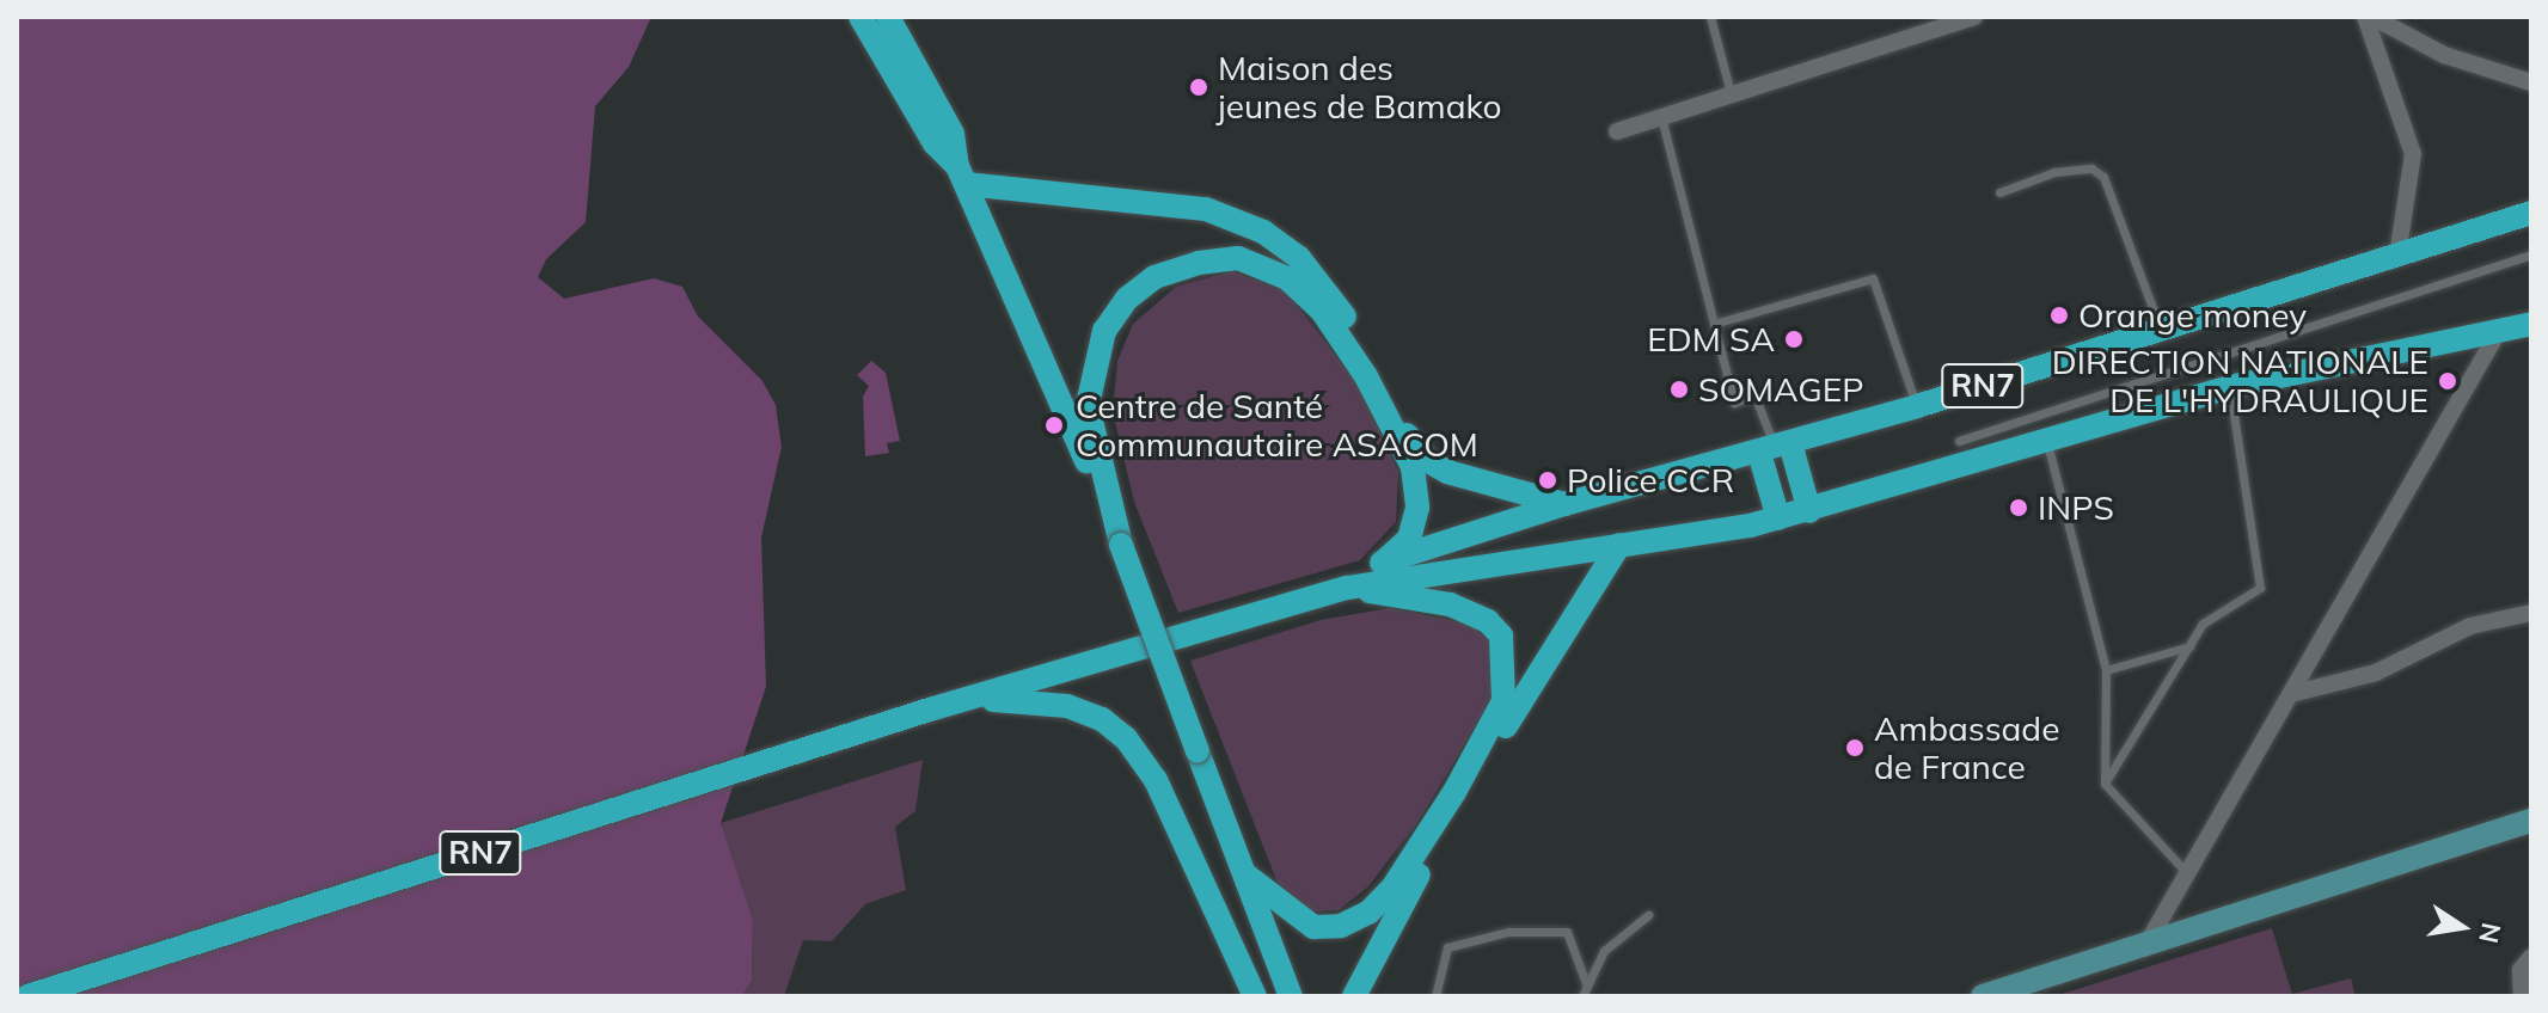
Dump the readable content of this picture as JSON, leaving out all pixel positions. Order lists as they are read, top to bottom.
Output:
{
  "streets": {
    "main road": ["RN7"]
  },
  "places": [
    "Maison des jeunes de Bamako",
    "Orange money",
    "EDM SA",
    "DIRECTION NATIONALE DE L'HYDRAULIQUE",
    "SOMAGEP",
    "Centre de Santé Communautaire ASACOM",
    "Police CCR",
    "INPS",
    "Ambassade de France"
  ],
  "north": "right"
}
